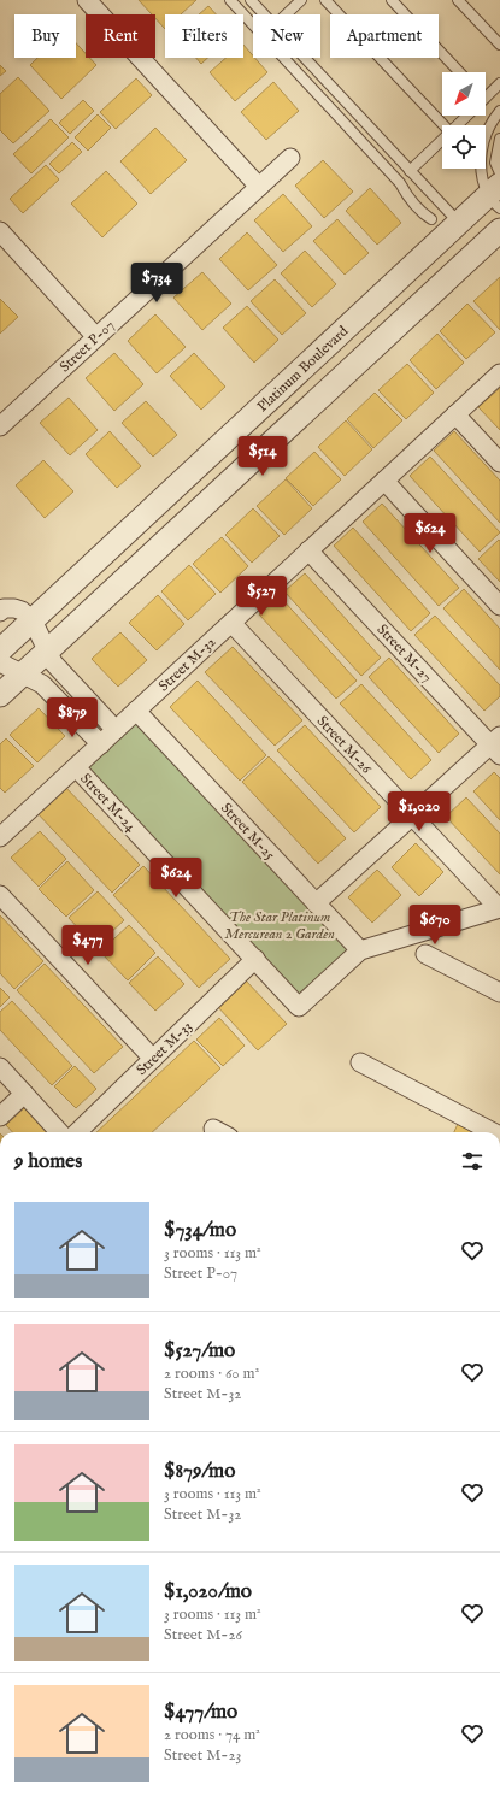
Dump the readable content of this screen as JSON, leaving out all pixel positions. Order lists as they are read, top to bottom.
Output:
{
  "streets": {
    "street": [
      "Street P-07",
      "Platinum Boulevard",
      "Street M-27",
      "Street M-32",
      "Street M-26",
      "Street M-24",
      "Street M-25",
      "Street M-33"
    ]
  },
  "crossings": [
    ["Street M-27", "Street M-32"],
    ["Street M-32", "Street M-26"],
    ["Street M-32", "Street M-24"],
    ["Street M-32", "Street M-25"],
    ["Street M-24", "Street M-25"],
    ["Street M-24", "Street M-33"]
  ],
  "parks": ["The Star Platinum Mercurean 2 Garden"],
  "north": "bottom left",
  "page": {
    "chip": [
      "Buy",
      "Rent",
      "Filters",
      "New",
      "Apartment"
    ],
    "price": [
      "$734",
      "$514",
      "$624",
      "$527",
      "$879",
      "$1,020",
      "$624",
      "$670",
      "$477"
    ],
    "heading": "9 homes",
    "list": [
      {
        "name": "$734/mo",
        "note": "3 rooms · 113 m² · Street P-07"
      },
      {
        "name": "$527/mo",
        "note": "2 rooms · 60 m² · Street M-32"
      },
      {
        "name": "$879/mo",
        "note": "3 rooms · 113 m² · Street M-32"
      },
      {
        "name": "$1,020/mo",
        "note": "3 rooms · 113 m² · Street M-26"
      },
      {
        "name": "$477/mo",
        "note": "2 rooms · 74 m² · Street M-23"
      }
    ]
  }
}
